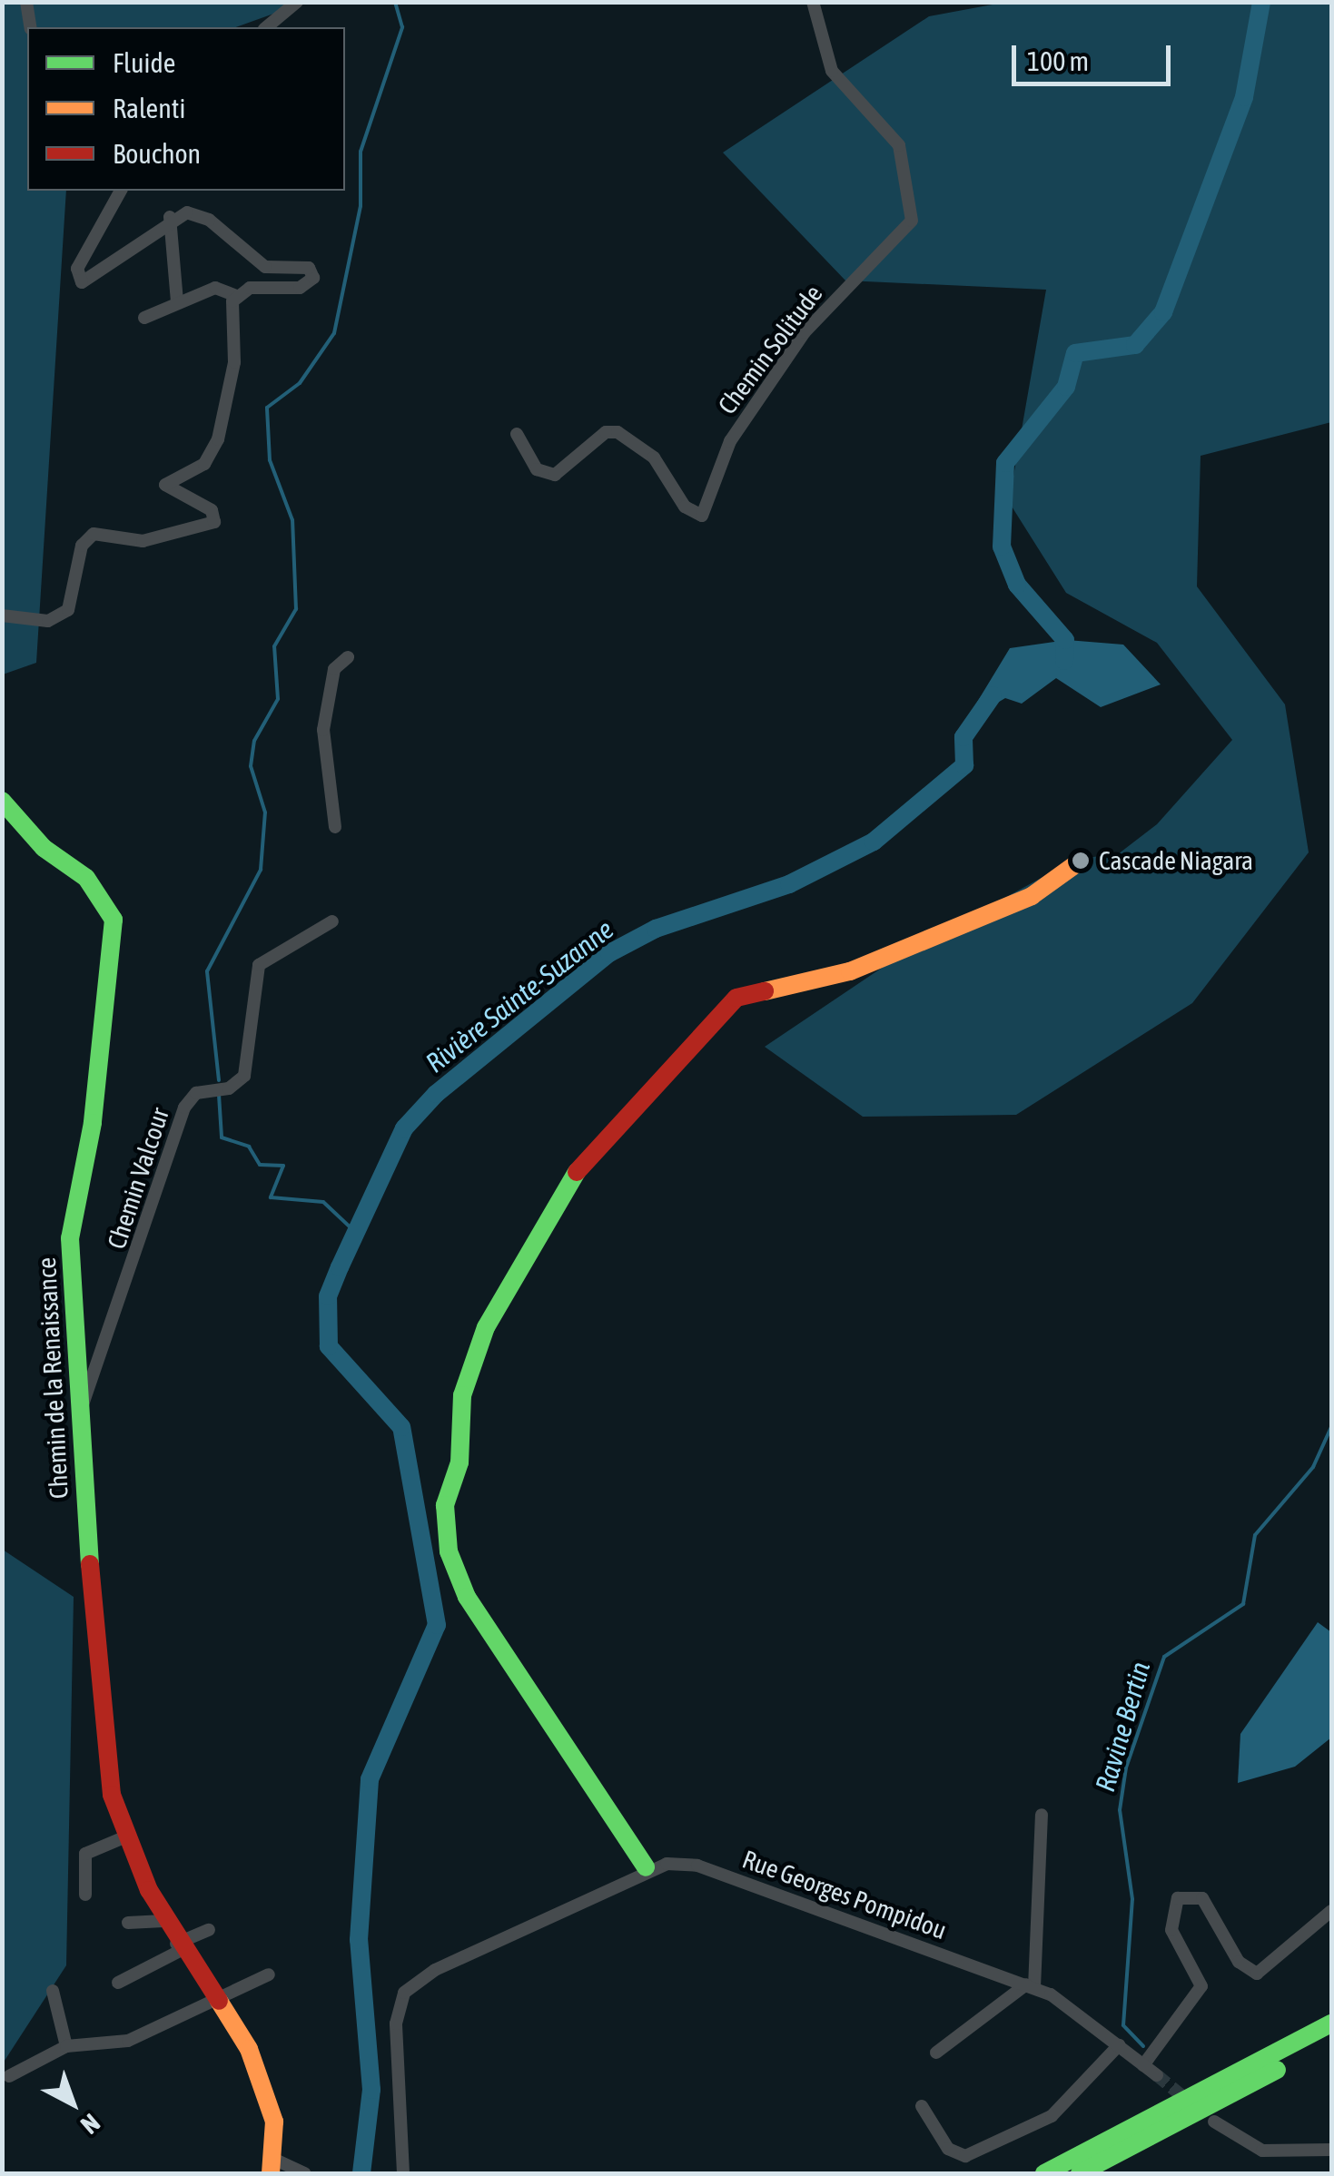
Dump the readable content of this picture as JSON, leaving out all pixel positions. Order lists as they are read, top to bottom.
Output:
{
  "streets": {
    "main road": ["Chemin de la Renaissance"],
    "street": ["Chemin Solitude", "Chemin Valcour", "Rue Georges Pompidou"]
  },
  "crossings": [
    ["Chemin Valcour", "Chemin de la Renaissance"]
  ],
  "water": ["Rivière Sainte-Suzanne", "Ravine Bertin"],
  "places": ["Cascade Niagara"],
  "legend": ["Fluide", "Ralenti", "Bouchon"],
  "scale_bar": "100 m",
  "north": "bottom right"
}
